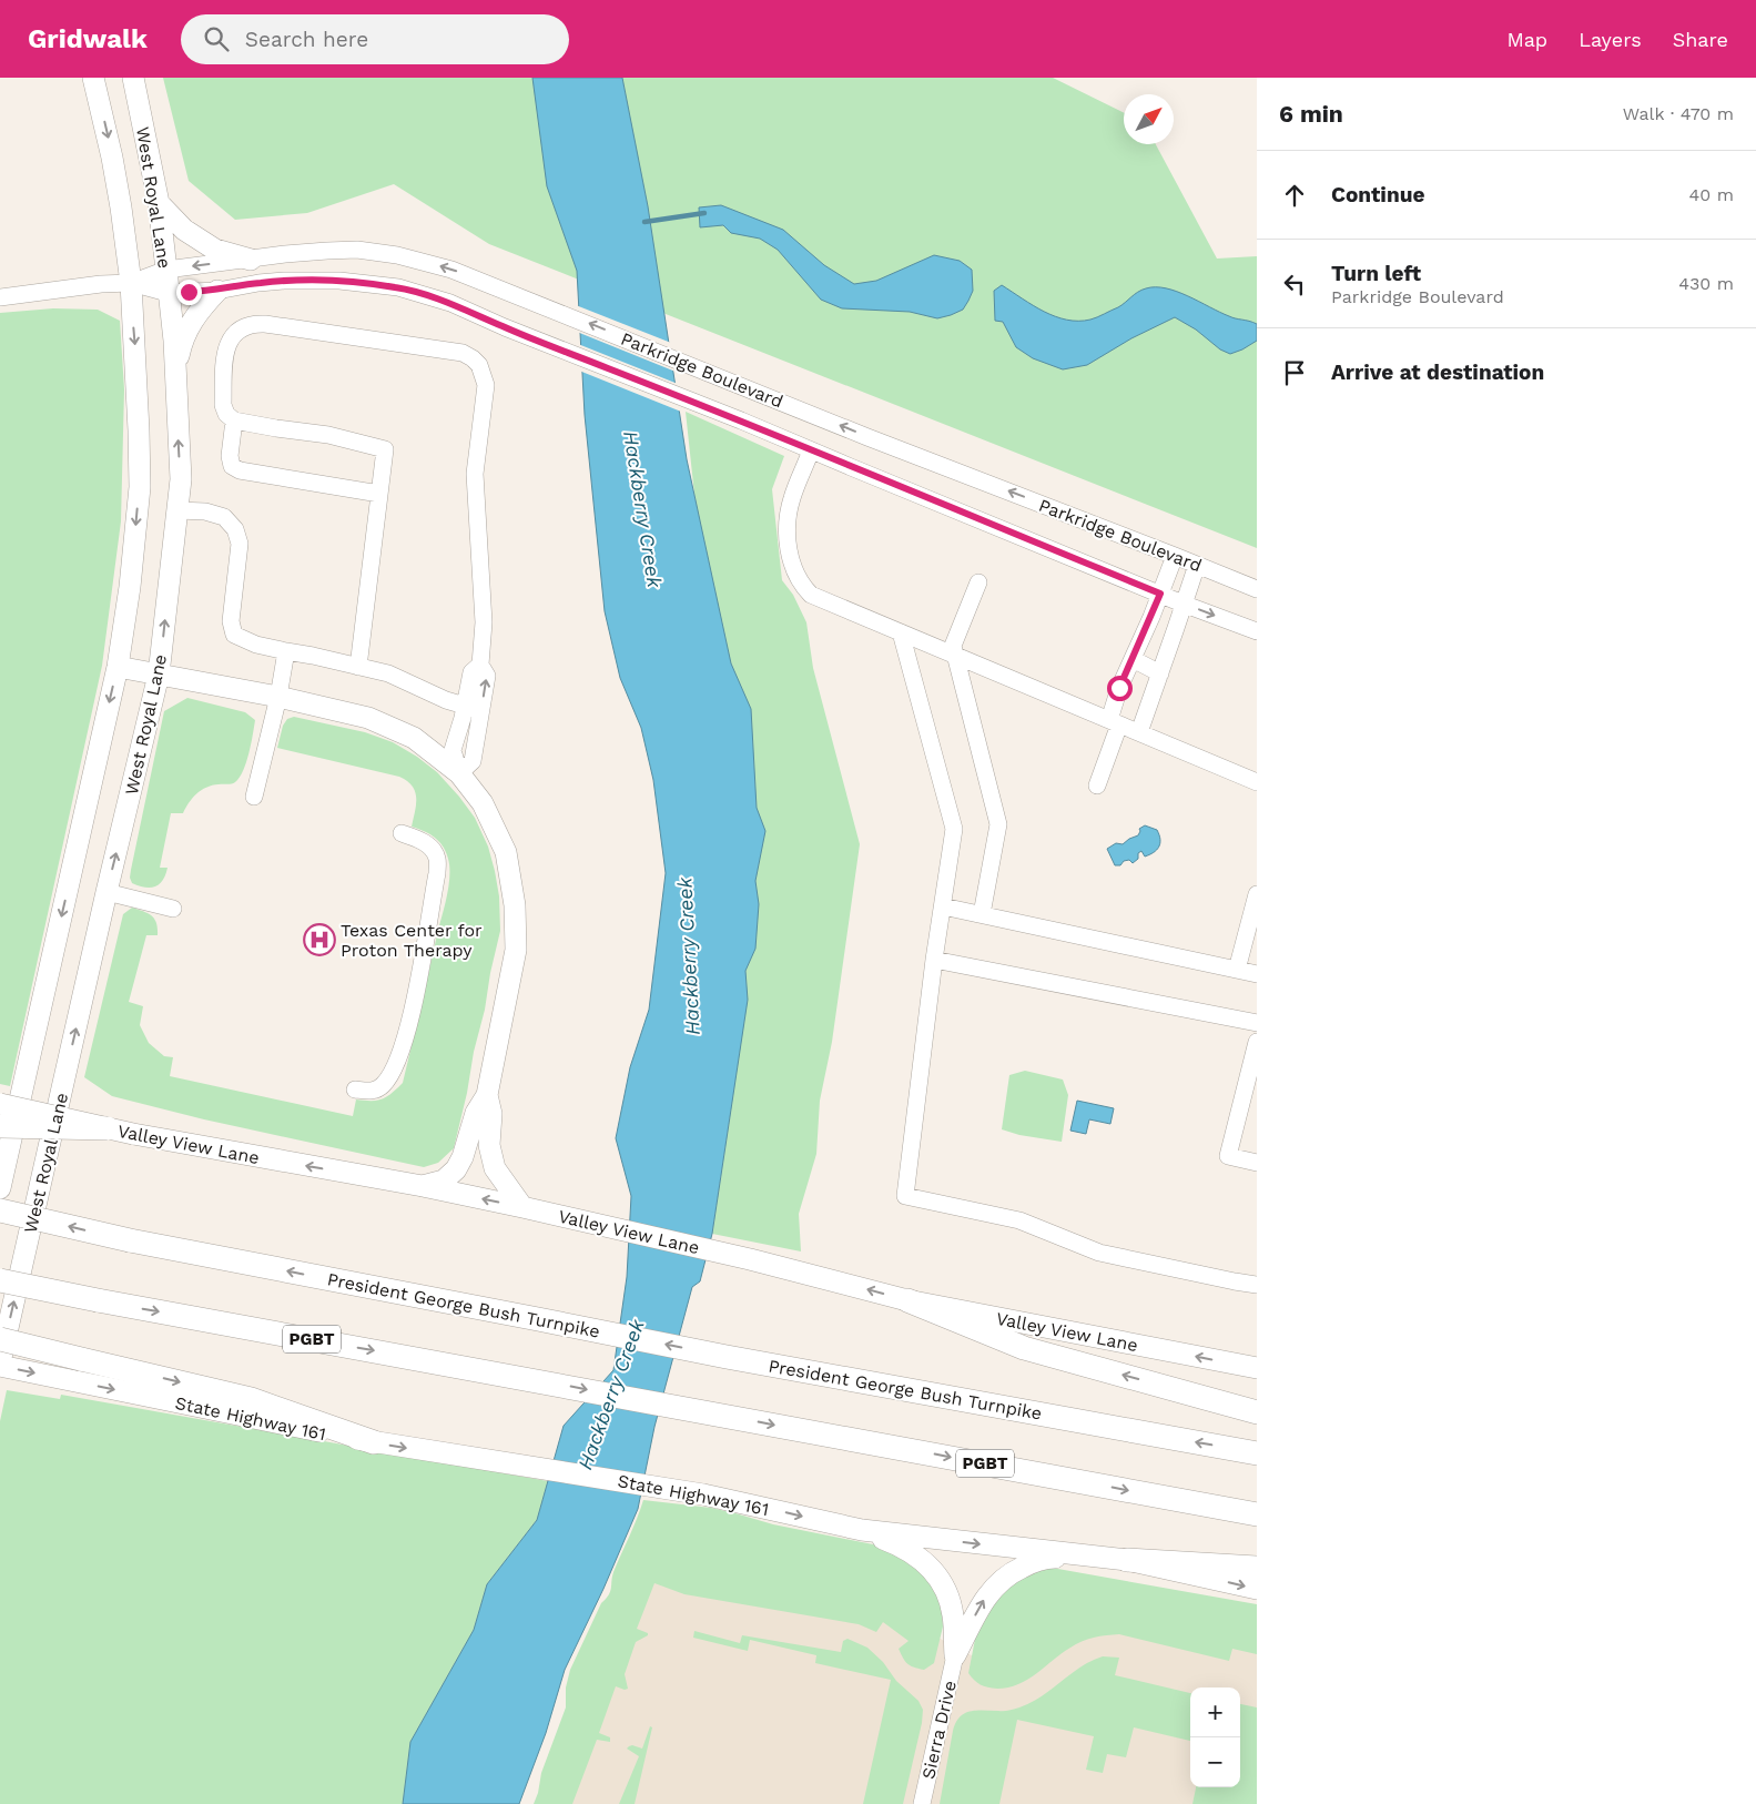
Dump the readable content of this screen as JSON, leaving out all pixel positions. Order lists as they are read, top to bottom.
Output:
{
  "streets": {
    "highway": ["President George Bush Turnpike", "PGBT"],
    "main road": ["West Royal Lane", "Valley View Lane", "State Highway 161"],
    "street": ["Parkridge Boulevard", "Sierra Drive"]
  },
  "crossings": [
    ["West Royal Lane", "Parkridge Boulevard"],
    ["West Royal Lane", "State Highway 161"]
  ],
  "one_way": ["Valley View Lane", "State Highway 161"],
  "water": ["Hackberry Creek"],
  "places": {
    "hospital": ["Texas Center for Proton Therapy"]
  },
  "north": "top right",
  "page": {
    "header": "Gridwalk",
    "search": "Search here",
    "nav": ["Map", "Layers", "Share"],
    "heading": ["6 min", "Walk · 470 m"],
    "list": [
      ["Continue", "40 m"],
      ["Turn left", "Parkridge Boulevard", "430 m"],
      "Arrive at destination"
    ],
    "map_buttons": ["+", "−"]
  }
}
